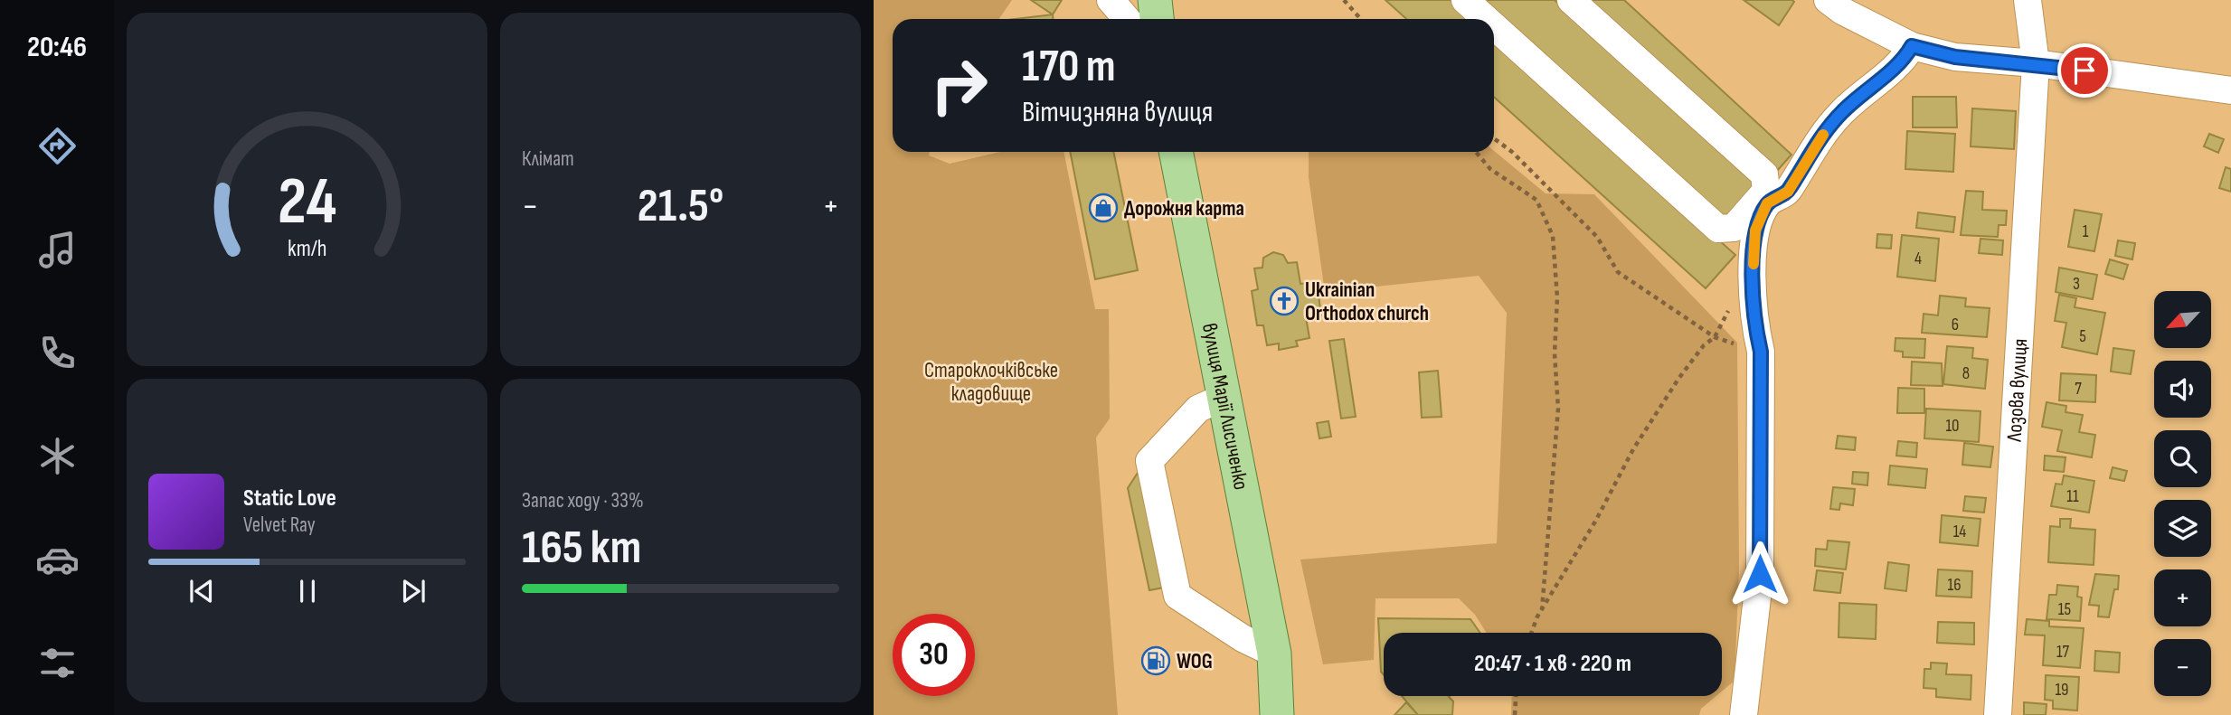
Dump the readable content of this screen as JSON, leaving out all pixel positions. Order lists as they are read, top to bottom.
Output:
{
  "streets": {
    "main road": ["вулиця Марії Лисиченко"],
    "street": ["Лозова вулиця"]
  },
  "parks": ["Староклочківське кладовище"],
  "places": {
    "shop": ["Дорожня карта"],
    "church": ["Ukrainian Orthodox church"],
    "fuel station": ["WOG"]
  },
  "house_numbers": [
    "1",
    "4",
    "3",
    "6",
    "5",
    "8",
    "7",
    "10",
    "11",
    "14",
    "16",
    "15",
    "17",
    "19"
  ],
  "north": "bottom left",
  "page": {
    "tabs": "20:46",
    "tile": [
      "Клімат",
      ["Запас ходу · 33%", "165 km"]
    ],
    "turn": ["170 m", "Вітчизняна вулиця"],
    "heat": ["−", "21.5°", "+"],
    "map_buttons": ["+", "−"],
    "song": ["Static Love", "Velvet Ray"],
    "limit": "30",
    "trip": "20:47 · 1 хв · 220 m",
    "gauge": ["24", "km/h"]
  }
}
